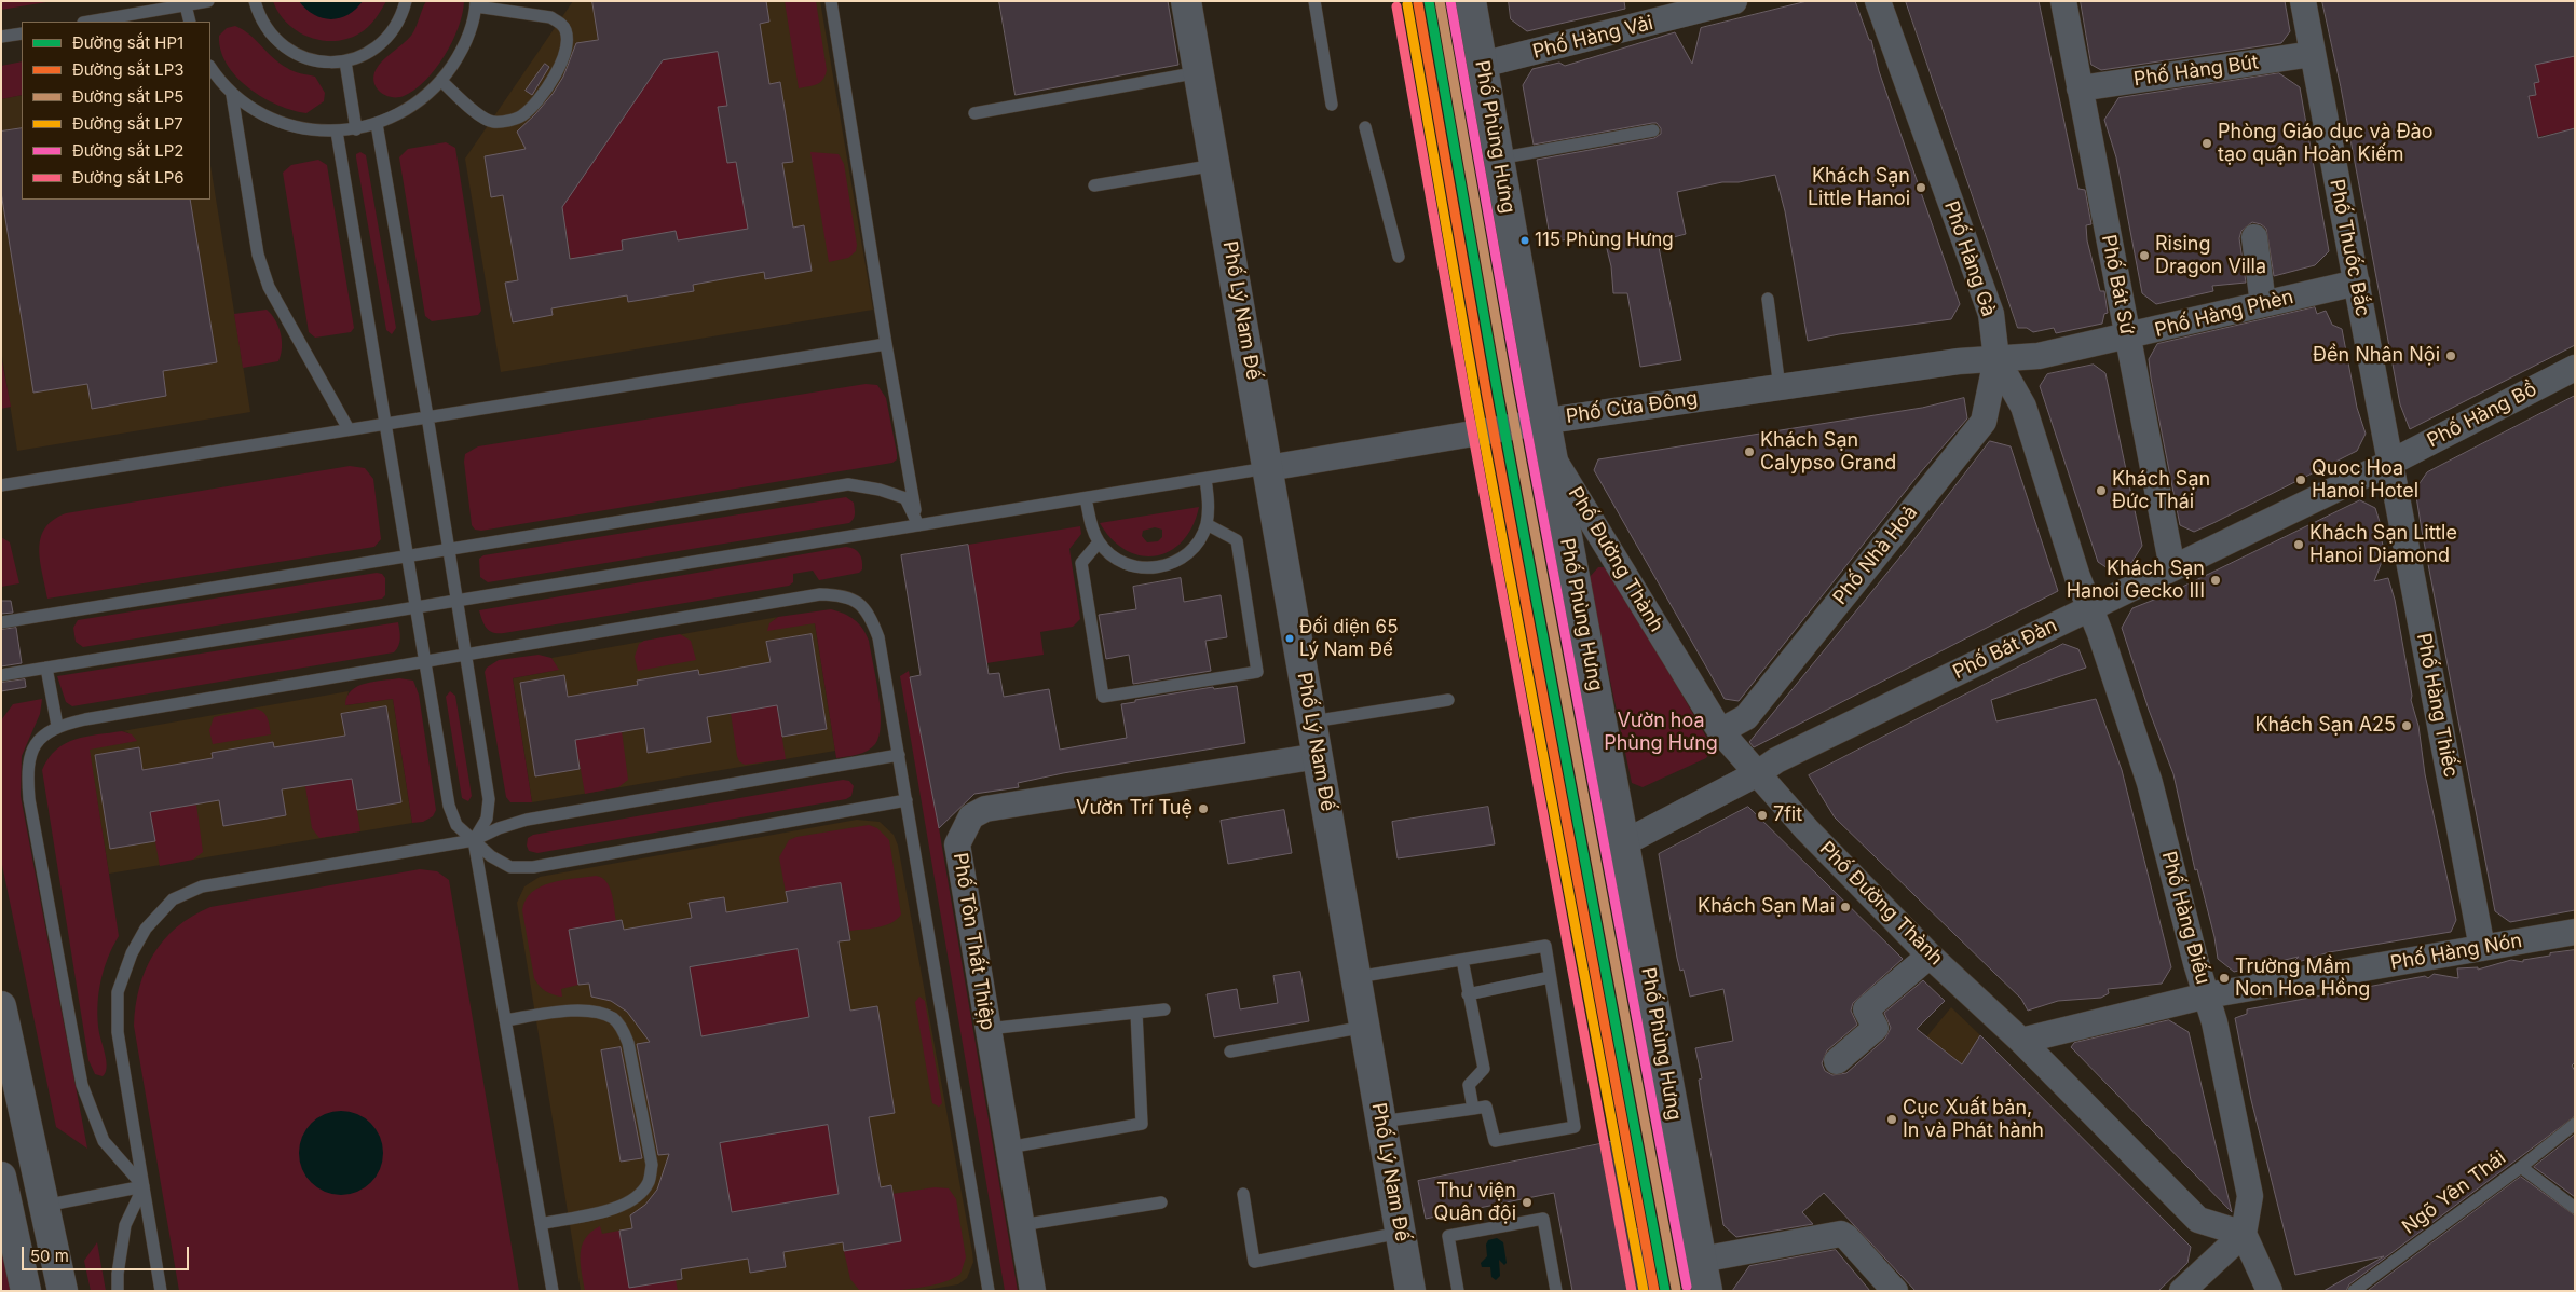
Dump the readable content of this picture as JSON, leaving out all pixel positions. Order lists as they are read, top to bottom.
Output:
{
  "streets": {
    "street": [
      "Phố Hàng Vải",
      "Phố Hàng Bút",
      "Phố Phùng Hưng",
      "Phố Thuốc Bắc",
      "Phố Hàng Gà",
      "Phố Bát Sứ",
      "Phố Lý Nam Đế",
      "Phố Hàng Phèn",
      "Phố Cửa Đông",
      "Phố Hàng Bồ",
      "Phố Nhà Hoả",
      "Phố Đường Thành",
      "Phố Bát Đàn",
      "Phố Hàng Thiếc",
      "Phố Hàng Điếu",
      "Phố Tôn Thất Thiệp",
      "Phố Hàng Nón"
    ],
    "lane": ["Ngõ Yên Thái"]
  },
  "crossings": [
    ["Phố Hàng Vải", "Phố Phùng Hưng"],
    ["Phố Hàng Bút", "Phố Thuốc Bắc"],
    ["Phố Hàng Bút", "Phố Bát Sứ"],
    ["Phố Phùng Hưng", "Phố Cửa Đông"],
    ["Phố Phùng Hưng", "Phố Đường Thành"],
    ["Phố Phùng Hưng", "Phố Bát Đàn"],
    ["Phố Thuốc Bắc", "Phố Hàng Phèn"],
    ["Phố Thuốc Bắc", "Phố Hàng Bồ"],
    ["Phố Thuốc Bắc", "Phố Bát Đàn"],
    ["Phố Thuốc Bắc", "Phố Hàng Thiếc"],
    ["Phố Hàng Gà", "Phố Hàng Phèn"],
    ["Phố Hàng Gà", "Phố Cửa Đông"],
    ["Phố Hàng Gà", "Phố Nhà Hoả"],
    ["Phố Hàng Gà", "Phố Bát Đàn"],
    ["Phố Hàng Gà", "Phố Hàng Điếu"],
    ["Phố Bát Sứ", "Phố Hàng Phèn"],
    ["Phố Bát Sứ", "Phố Bát Đàn"],
    ["Phố Lý Nam Đế", "Phố Cửa Đông"],
    ["Phố Lý Nam Đế", "Phố Tôn Thất Thiệp"],
    ["Phố Hàng Phèn", "Phố Cửa Đông"],
    ["Phố Hàng Phèn", "Phố Nhà Hoả"],
    ["Phố Cửa Đông", "Phố Nhà Hoả"],
    ["Phố Hàng Bồ", "Phố Bát Đàn"],
    ["Phố Hàng Bồ", "Phố Hàng Thiếc"],
    ["Phố Nhà Hoả", "Phố Đường Thành"],
    ["Phố Đường Thành", "Phố Bát Đàn"],
    ["Phố Đường Thành", "Phố Hàng Điếu"],
    ["Phố Đường Thành", "Phố Hàng Nón"],
    ["Phố Bát Đàn", "Phố Hàng Thiếc"],
    ["Phố Bát Đàn", "Phố Hàng Điếu"],
    ["Phố Hàng Thiếc", "Phố Hàng Nón"],
    ["Phố Hàng Điếu", "Phố Hàng Nón"]
  ],
  "parks": ["Vườn hoa Phùng Hưng"],
  "places": [
    "Phòng Giáo dục và Đào tạo quận Hoàn Kiếm",
    "Khách Sạn Little Hanoi",
    "115 Phùng Hưng",
    "Rising Dragon Villa",
    "Đền Nhân Nội",
    "Khách Sạn Calypso Grand",
    "Quoc Hoa Hanoi Hotel",
    "Khách Sạn Đức Thái",
    "Khách Sạn Little Hanoi Diamond",
    "Khách Sạn Hanoi Gecko III",
    "Đối diện 65 Lý Nam Đế",
    "Khách Sạn A25",
    "Vườn Trí Tuệ",
    "7fit",
    "Khách Sạn Mai",
    "Trường Mầm Non Hoa Hồng",
    "Cục Xuất bản, In và Phát hành",
    "Thư viện Quân đội"
  ],
  "lines": [
    "rail line HP1",
    "rail line LP5",
    "rail line LP2",
    "rail line LP3",
    "rail line LP7",
    "rail line LP6"
  ],
  "legend": [
    "Đường sắt HP1",
    "Đường sắt LP3",
    "Đường sắt LP5",
    "Đường sắt LP7",
    "Đường sắt LP2",
    "Đường sắt LP6"
  ],
  "scale_bar": "50 m"
}
